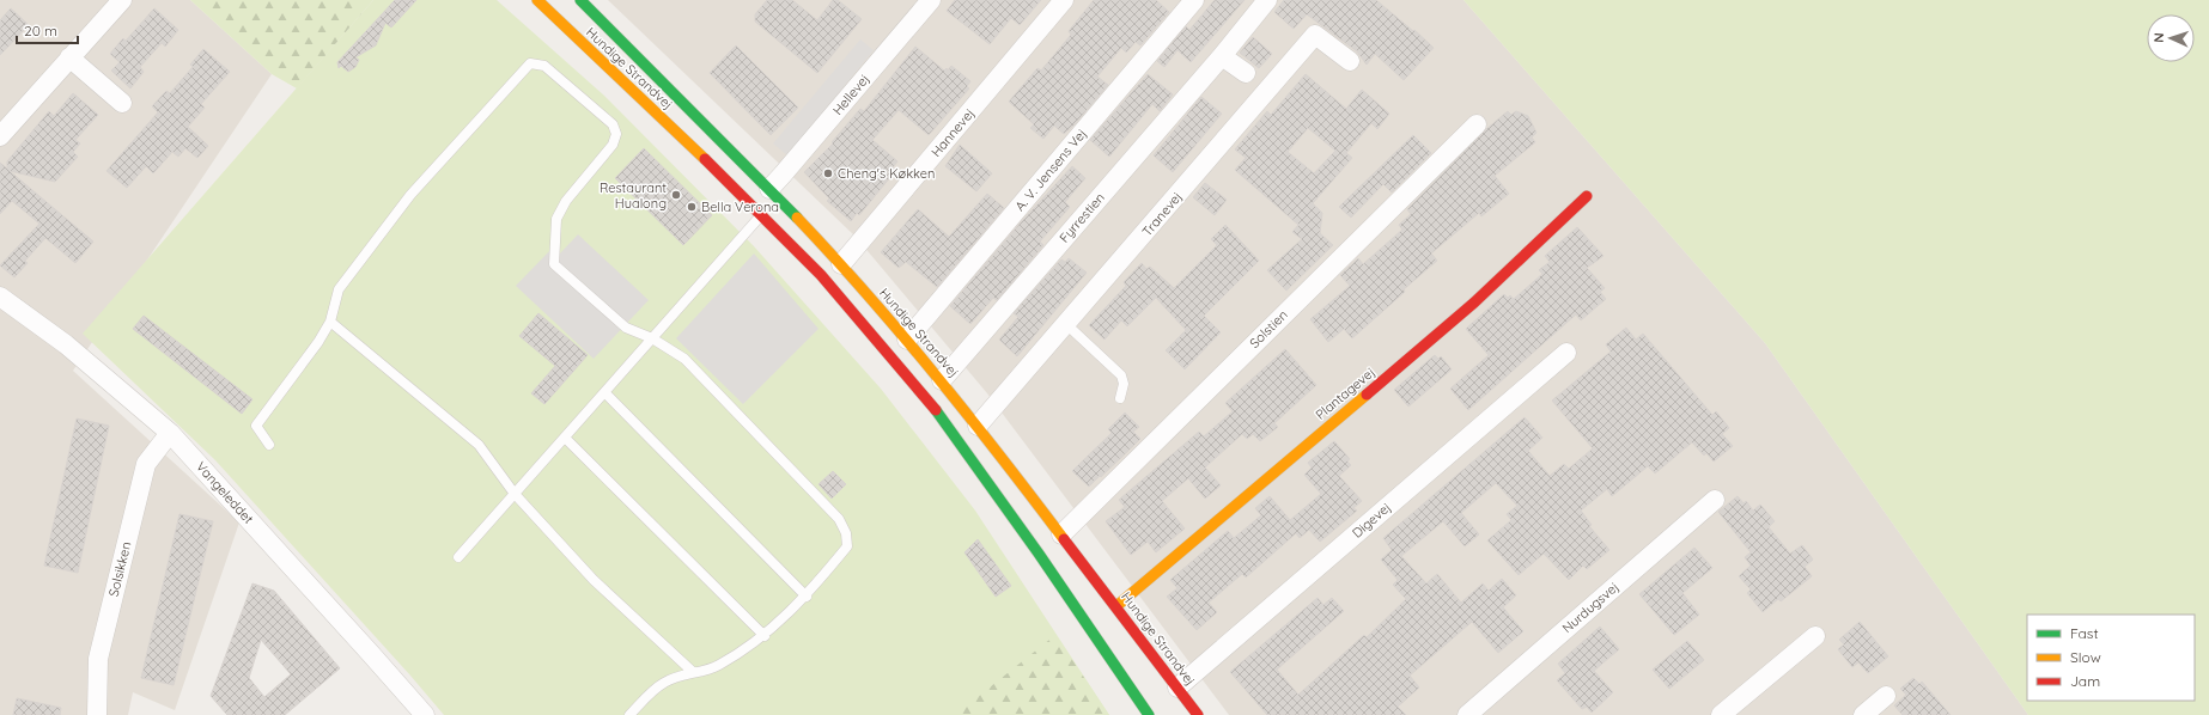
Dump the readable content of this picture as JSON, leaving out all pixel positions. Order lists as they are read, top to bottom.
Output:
{
  "streets": {
    "main road": ["Hundige Strandvej", "Plantagevej"],
    "street": [
      "Hellevej",
      "Hannevej",
      "A. V. Jensens Vej",
      "Tranevej",
      "Fyrrestien",
      "Solstien",
      "Vangeleddet",
      "Digevej",
      "Solsikken",
      "Nurdugsvej"
    ]
  },
  "crossings": [
    ["Hundige Strandvej", "Hellevej"],
    ["Hundige Strandvej", "Hannevej"],
    ["Hundige Strandvej", "A. V. Jensens Vej"],
    ["Hundige Strandvej", "Tranevej"],
    ["Hundige Strandvej", "Fyrrestien"],
    ["Hundige Strandvej", "Solstien"],
    ["Hundige Strandvej", "Plantagevej"],
    ["Hundige Strandvej", "Digevej"],
    ["Vangeleddet", "Solsikken"]
  ],
  "places": ["Cheng's Køkken", "Restaurant Hualong", "Bella Verona"],
  "legend": ["Fast", "Slow", "Jam"],
  "scale_bar": "20 m",
  "north": "left"
}
